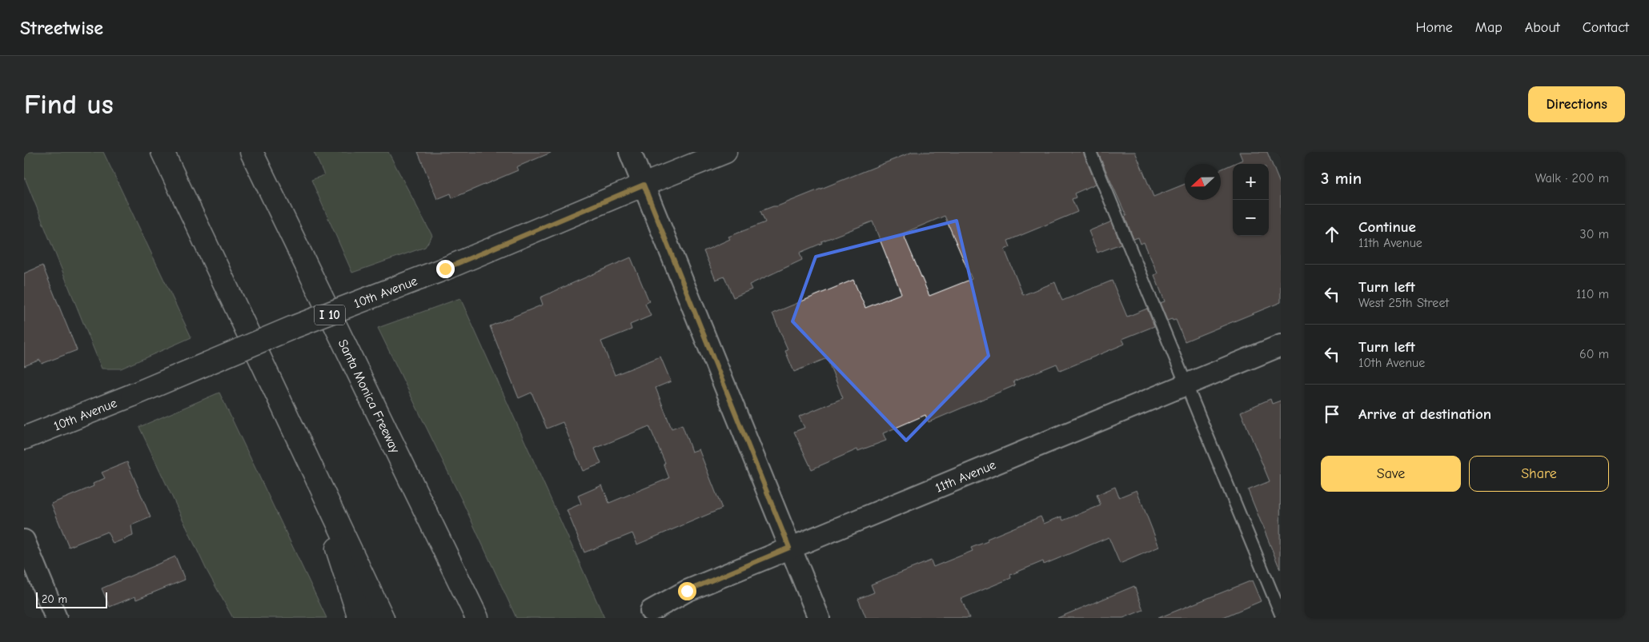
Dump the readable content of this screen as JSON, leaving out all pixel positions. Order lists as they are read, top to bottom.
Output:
{
  "streets": {
    "main road": ["10th Avenue", "I 10", "Santa Monica Freeway"],
    "street": ["11th Avenue"]
  },
  "scale_bar": "20 m",
  "north": "left",
  "page": {
    "header": "Streetwise",
    "nav": [
      "Home",
      "Map",
      "About",
      "Contact"
    ],
    "buttons": [
      "Directions",
      ["Save", "Share"]
    ],
    "title": "Find us",
    "heading": ["3 min", "Walk · 200 m"],
    "map_buttons": ["+", "−"],
    "list": [
      ["Continue", "11th Avenue", "30 m"],
      ["Turn left", "West 25th Street", "110 m"],
      ["Turn left", "10th Avenue", "60 m"],
      "Arrive at destination"
    ],
    "scale": "20 m"
  }
}
